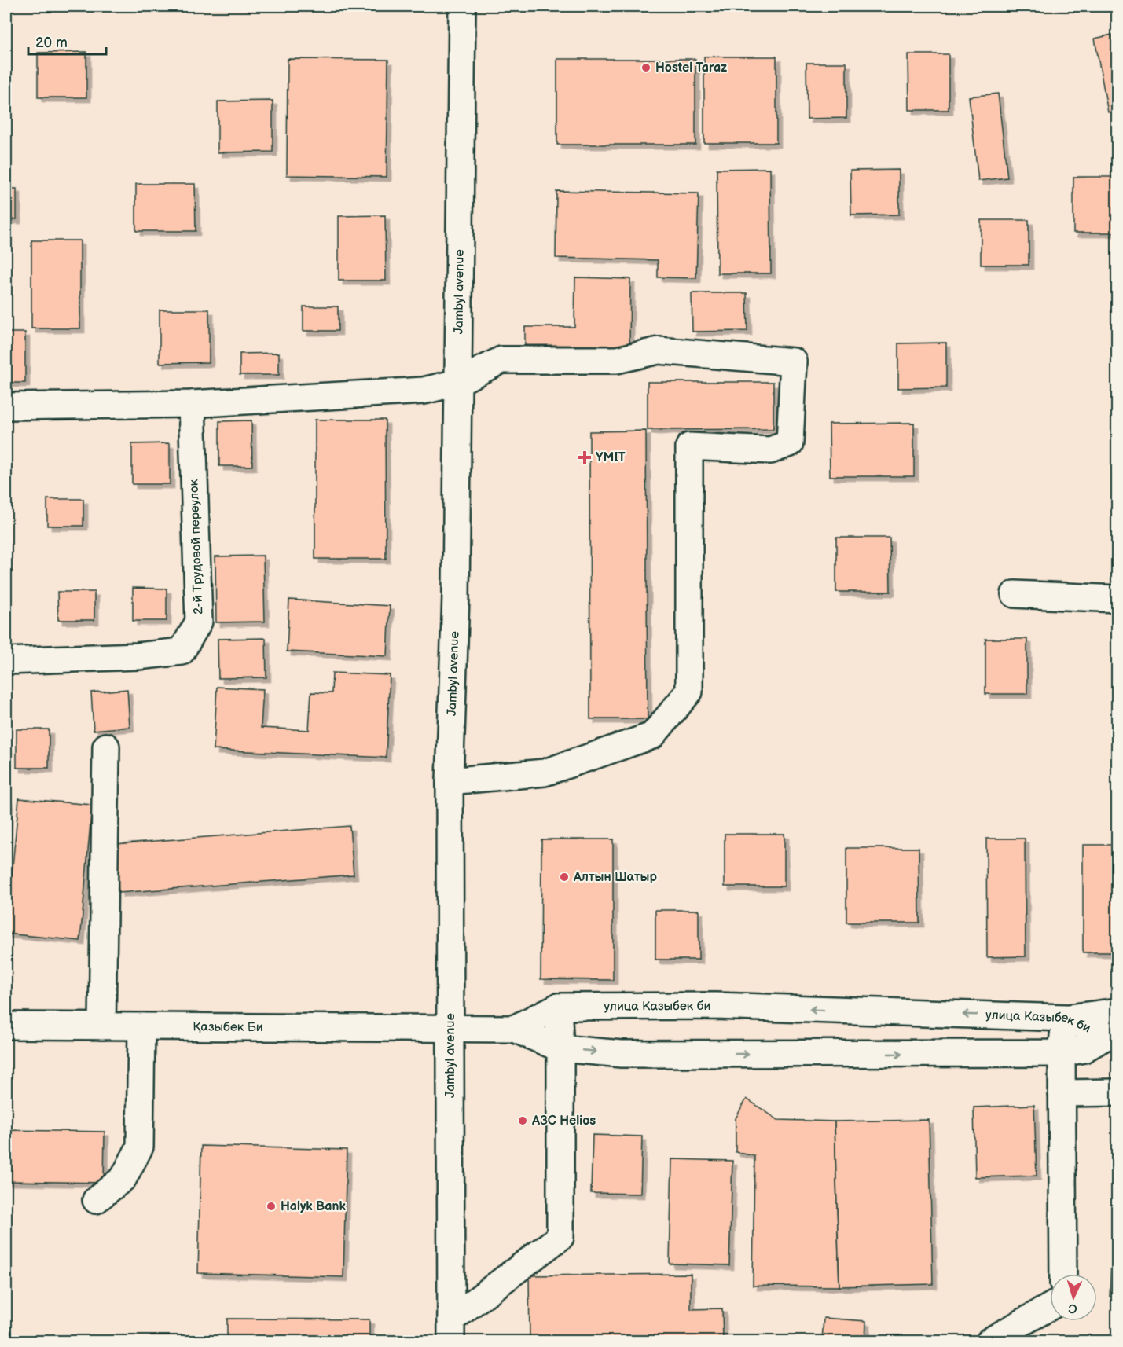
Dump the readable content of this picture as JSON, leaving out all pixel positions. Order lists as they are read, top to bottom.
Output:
{
  "streets": {
    "street": [
      "Jambyl avenue",
      "2-й Трудовой переулок",
      "улица Казыбек би",
      "Қазыбек Би"
    ]
  },
  "crossings": [
    ["Jambyl avenue", "улица Казыбек би"],
    ["Jambyl avenue", "Қазыбек Би"],
    ["улица Казыбек би", "Қазыбек Би"]
  ],
  "places": {
    "other": [
      "Hostel Taraz",
      "Алтын Шатыр",
      "АЗС Helios",
      "Halyk Bank"
    ],
    "health": ["YMIT"]
  },
  "scale_bar": "20 m",
  "north": "bottom"
}
